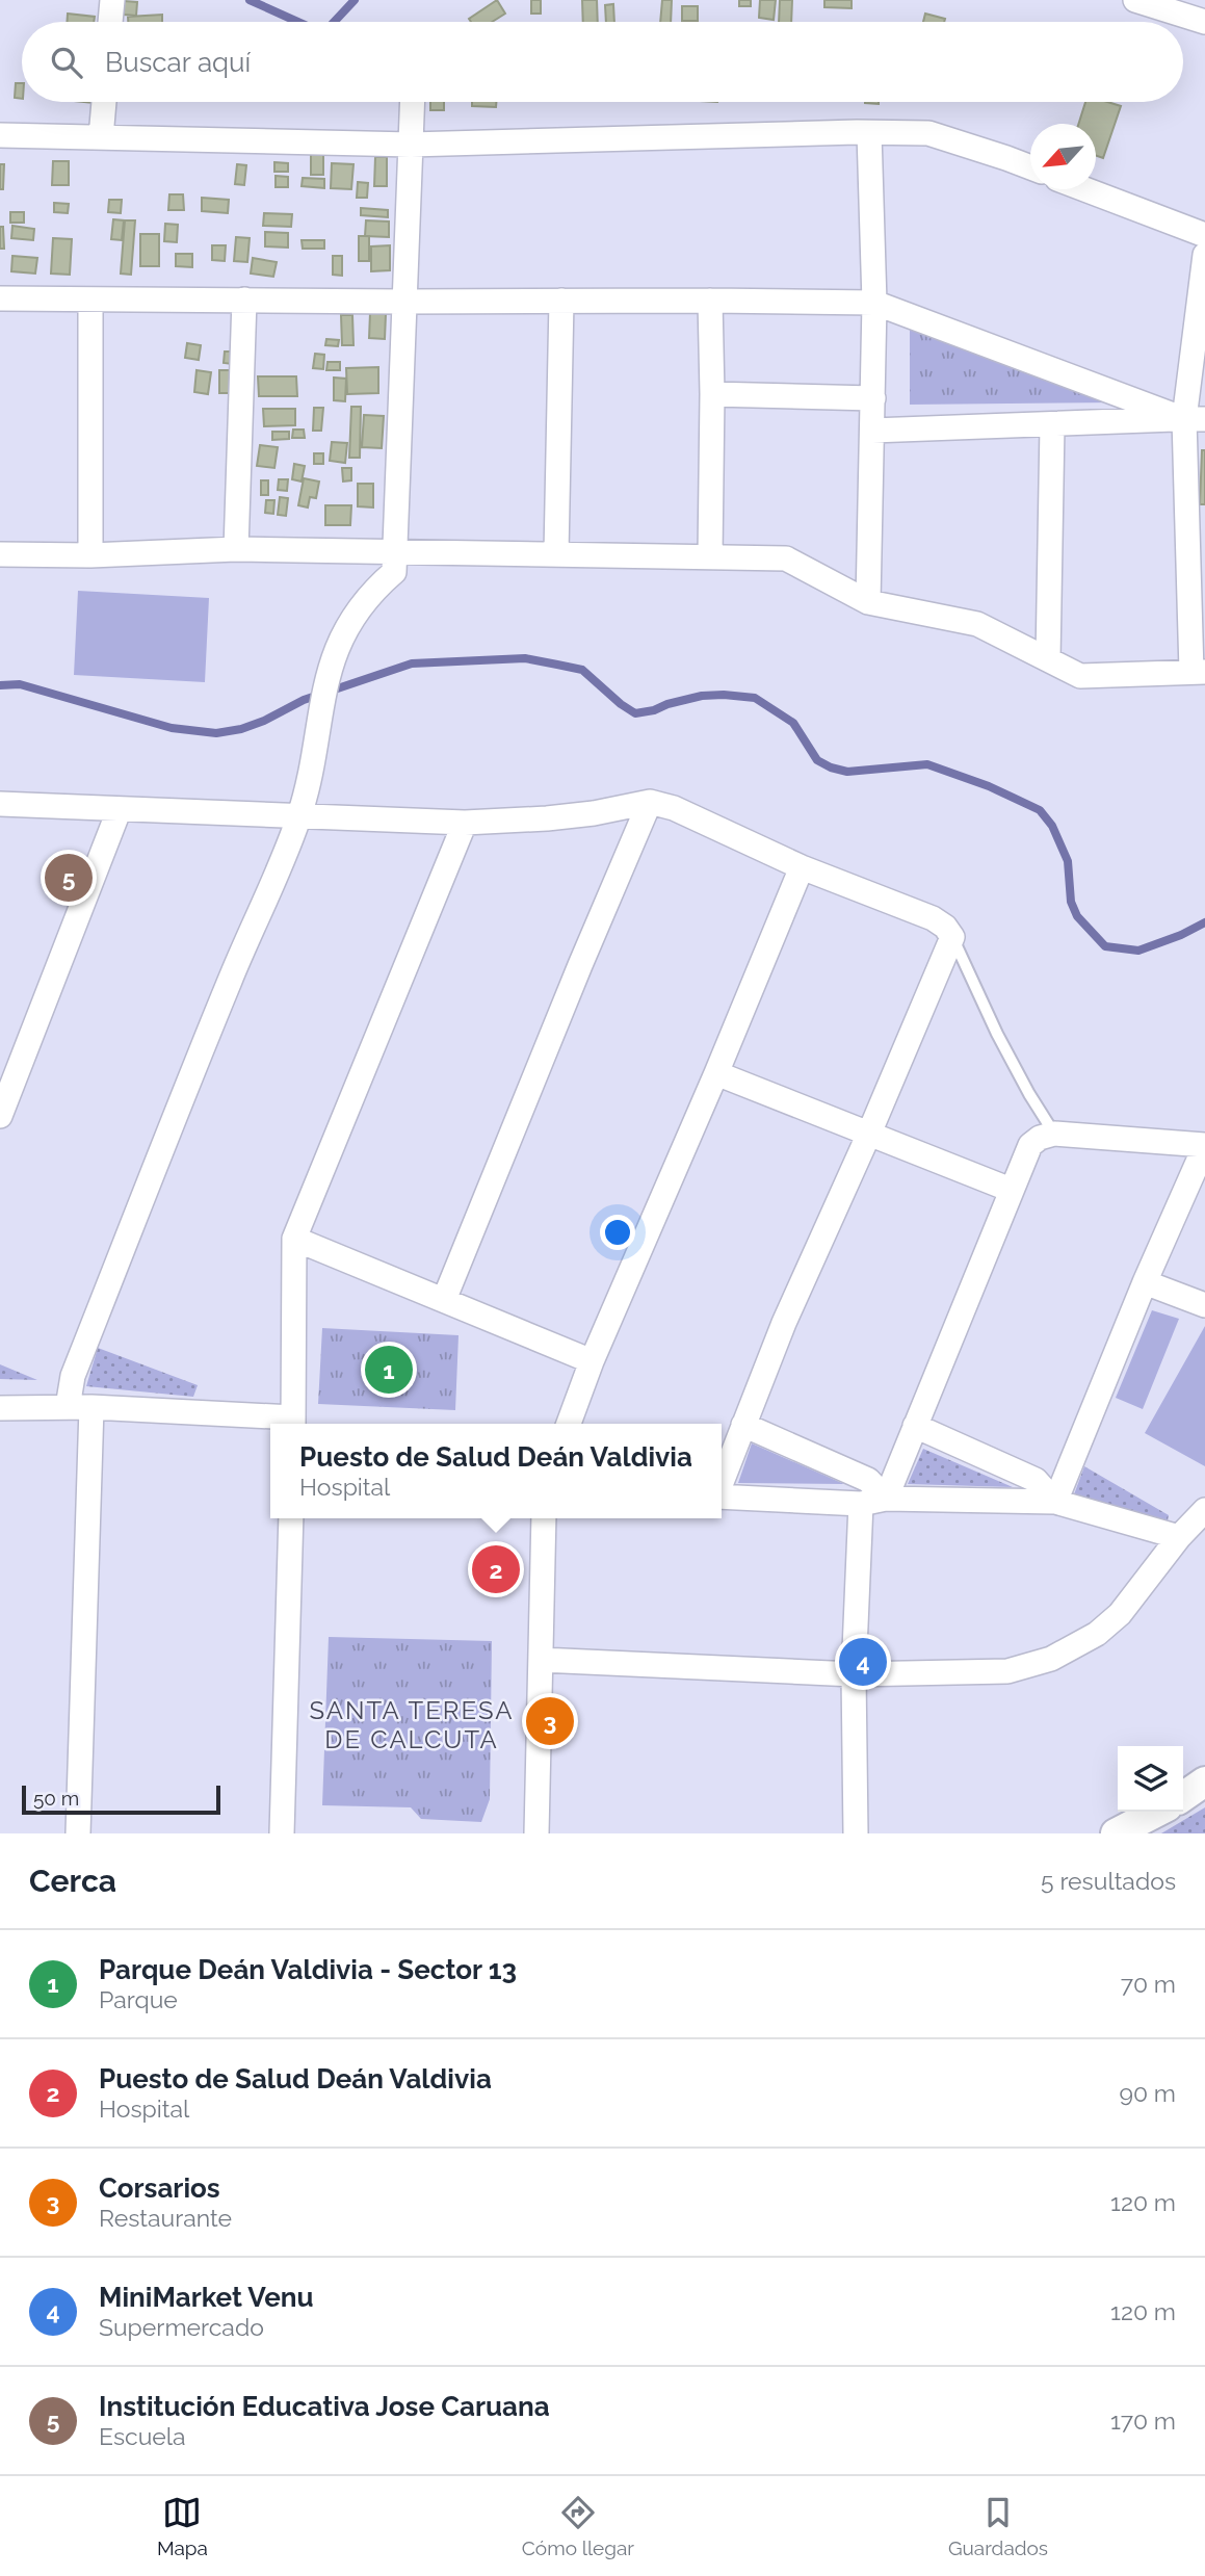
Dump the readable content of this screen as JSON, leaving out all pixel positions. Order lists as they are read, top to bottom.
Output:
{
  "districts": ["SANTA TERESA DE CALCUTA"],
  "scale_bar": "50 m",
  "north": "bottom left",
  "page": {
    "search": "Buscar aquí",
    "pins": [
      "5",
      "1",
      "2",
      "4",
      "3"
    ],
    "popup": ["Puesto de Salud Deán Valdivia", "Hospital"],
    "scale": "50 m",
    "heading": ["Cerca", "5 resultados"],
    "list": [
      {
        "mark": "1",
        "name": "Parque Deán Valdivia - Sector 13",
        "note": "Parque",
        "value": "70 m"
      },
      {
        "mark": "2",
        "name": "Puesto de Salud Deán Valdivia",
        "note": "Hospital",
        "value": "90 m"
      },
      {
        "mark": "3",
        "name": "Corsarios",
        "note": "Restaurante",
        "value": "120 m"
      },
      {
        "mark": "4",
        "name": "MiniMarket Venu",
        "note": "Supermercado",
        "value": "120 m"
      },
      {
        "mark": "5",
        "name": "Institución Educativa Jose Caruana",
        "note": "Escuela",
        "value": "170 m"
      }
    ],
    "nav": ["Mapa", "Cómo llegar", "Guardados"]
  }
}
